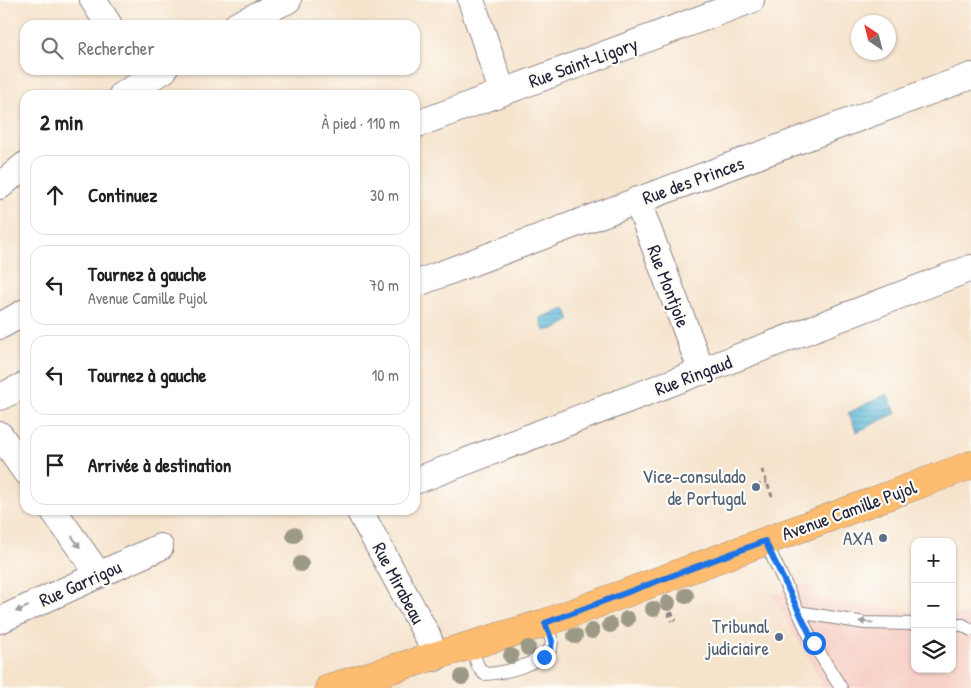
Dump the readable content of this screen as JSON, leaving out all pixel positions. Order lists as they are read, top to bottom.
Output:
{
  "streets": {
    "main road": ["Avenue Camille Pujol"],
    "street": [
      "Rue Saint-Ligory",
      "Rue des Princes",
      "Rue Montjoie",
      "Rue Ringaud",
      "Rue Garrigou",
      "Rue Mirabeau"
    ]
  },
  "crossings": [
    ["Rue des Princes", "Rue Montjoie"],
    ["Rue Montjoie", "Rue Ringaud"],
    ["Avenue Camille Pujol", "Rue Mirabeau"]
  ],
  "one_way": ["Rue Garrigou"],
  "places": ["Vice-consulado de Portugal", "AXA", "Tribunal judiciaire"],
  "north": "top left",
  "page": {
    "search": "Rechercher",
    "heading": ["2 min", "À pied · 110 m"],
    "list": [
      ["Continuez", "30 m"],
      ["Tournez à gauche", "Avenue Camille Pujol", "70 m"],
      ["Tournez à gauche", "10 m"],
      "Arrivée à destination"
    ],
    "map_buttons": ["+", "−"]
  }
}
